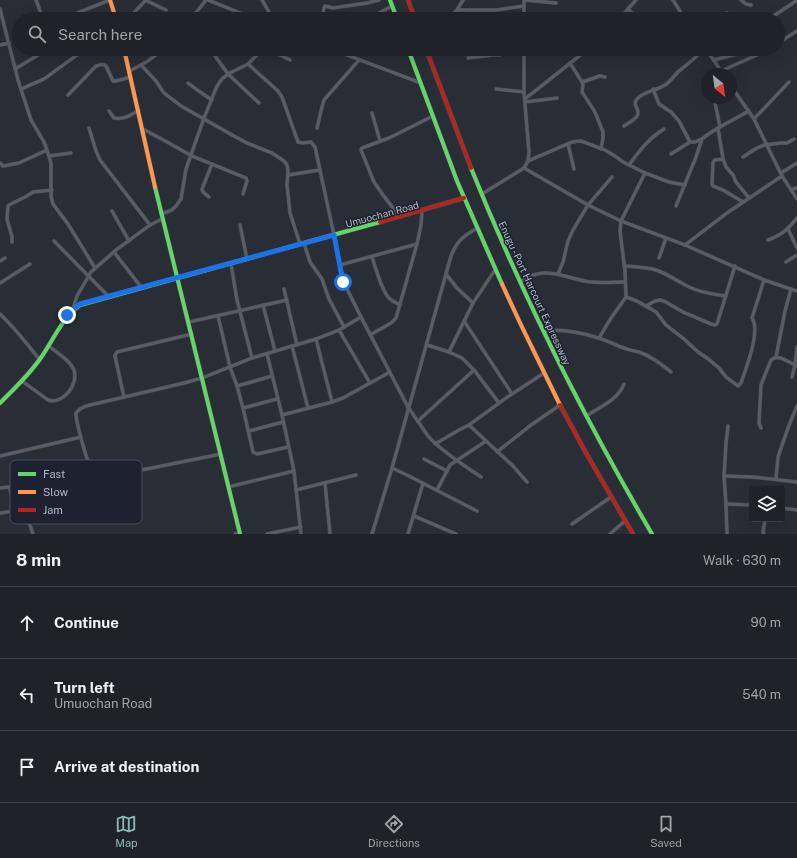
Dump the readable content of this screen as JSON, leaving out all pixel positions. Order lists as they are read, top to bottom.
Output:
{
  "streets": {
    "main road": ["Umuochan Road", "Enugu - Port Harcourt Expressway"]
  },
  "legend": ["Fast", "Slow", "Jam"],
  "north": "bottom right",
  "page": {
    "search": "Search here",
    "heading": ["8 min", "Walk · 630 m"],
    "list": [
      ["Continue", "90 m"],
      ["Turn left", "Umuochan Road", "540 m"],
      "Arrive at destination"
    ],
    "nav": ["Map", "Directions", "Saved"]
  }
}
